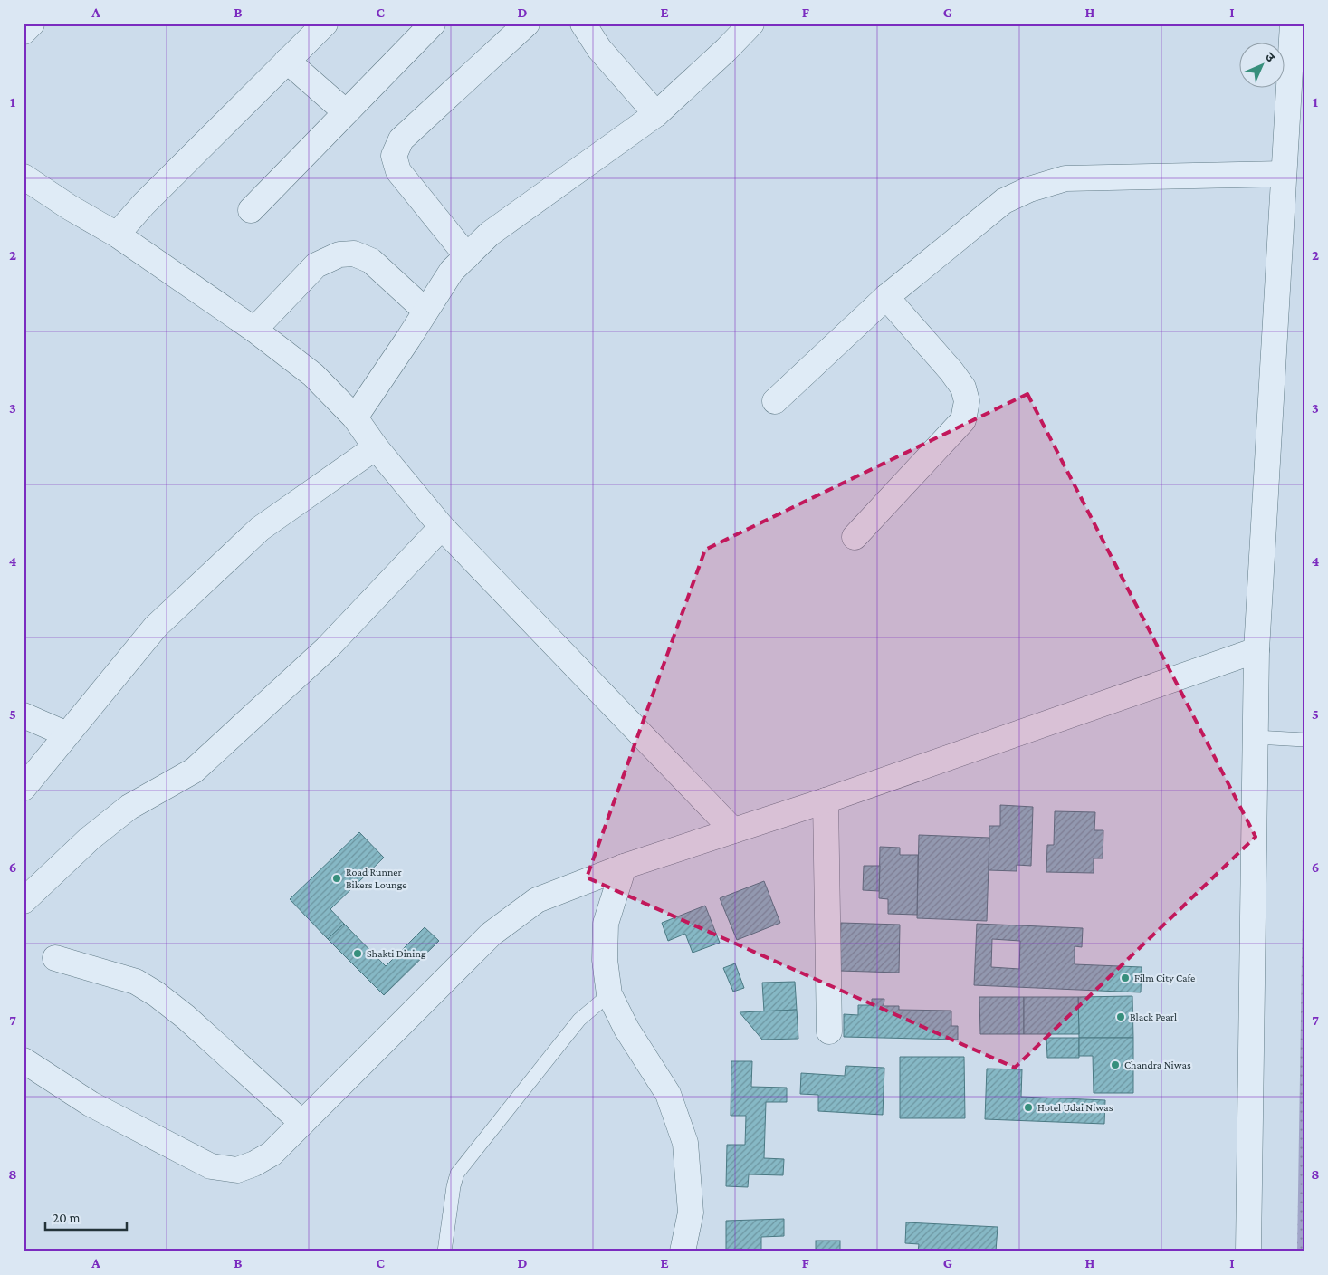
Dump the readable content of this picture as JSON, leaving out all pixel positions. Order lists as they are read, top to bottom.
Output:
{
  "places": [
    "Road Runner Bikers Lounge",
    "Shakti Dining",
    "Film City Cafe",
    "Black Pearl",
    "Chandra Niwas",
    "Hotel Udai Niwas"
  ],
  "scale_bar": "20 m",
  "north": "top right",
  "grid": {
    "columns": [
      "A",
      "B",
      "C",
      "D",
      "E",
      "F",
      "G",
      "H",
      "I"
    ],
    "rows": [
      "1",
      "2",
      "3",
      "4",
      "5",
      "6",
      "7",
      "8"
    ]
  }
}
